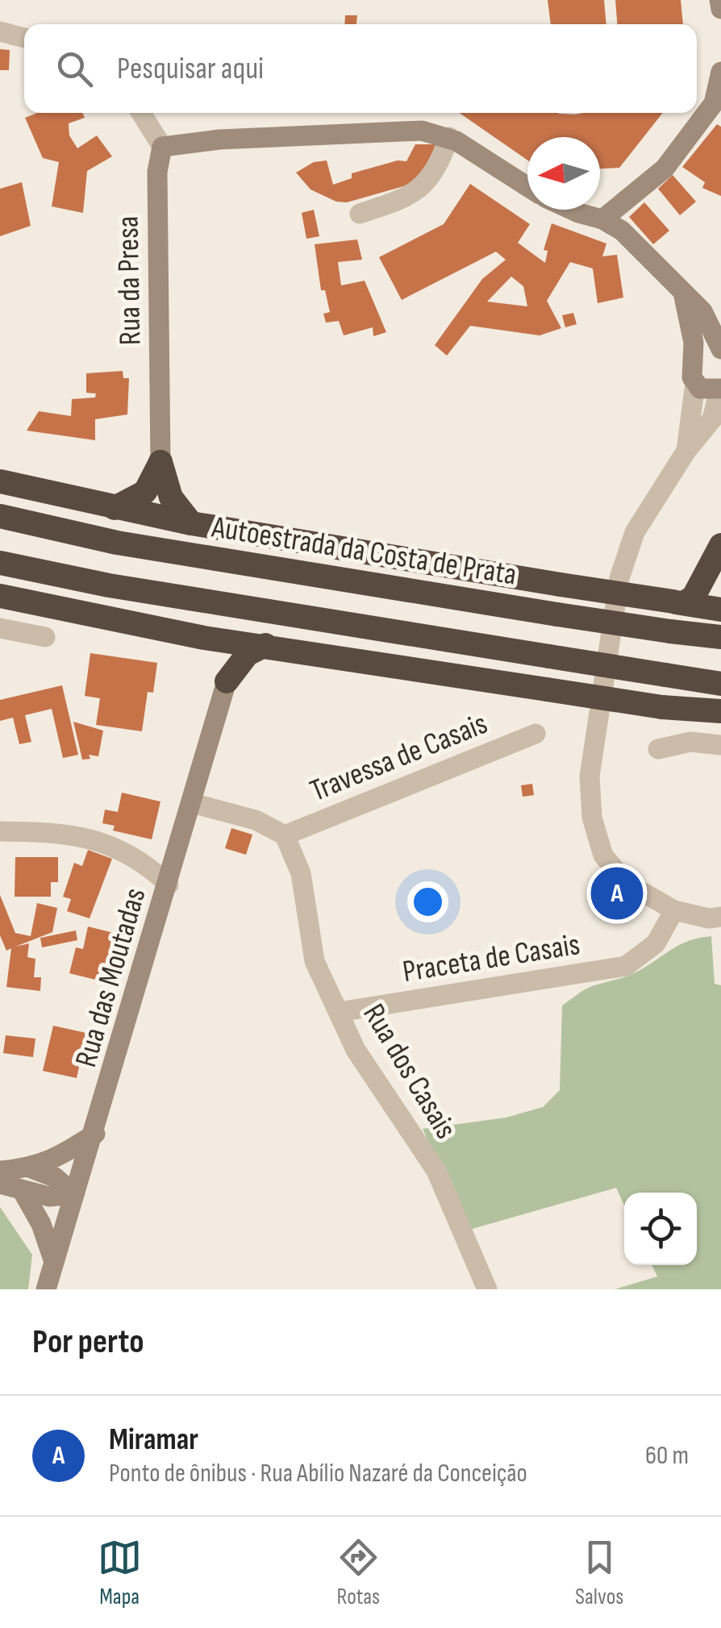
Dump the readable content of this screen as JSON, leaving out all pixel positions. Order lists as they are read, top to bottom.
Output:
{
  "streets": {
    "highway": ["Autoestrada da Costa de Prata"],
    "street": [
      "Rua da Presa",
      "Travessa de Casais",
      "Praceta de Casais",
      "Rua das Moutadas",
      "Rua dos Casais"
    ]
  },
  "crossings": [
    ["Travessa de Casais", "Rua dos Casais"],
    ["Praceta de Casais", "Rua dos Casais"]
  ],
  "north": "left",
  "page": {
    "search": "Pesquisar aqui",
    "pins": "A",
    "heading": "Por perto",
    "list": [
      {
        "mark": "A",
        "name": "Miramar",
        "note": "Ponto de ônibus · Rua Abílio Nazaré da Conceição",
        "value": "60 m"
      }
    ],
    "nav": ["Mapa", "Rotas", "Salvos"]
  }
}
